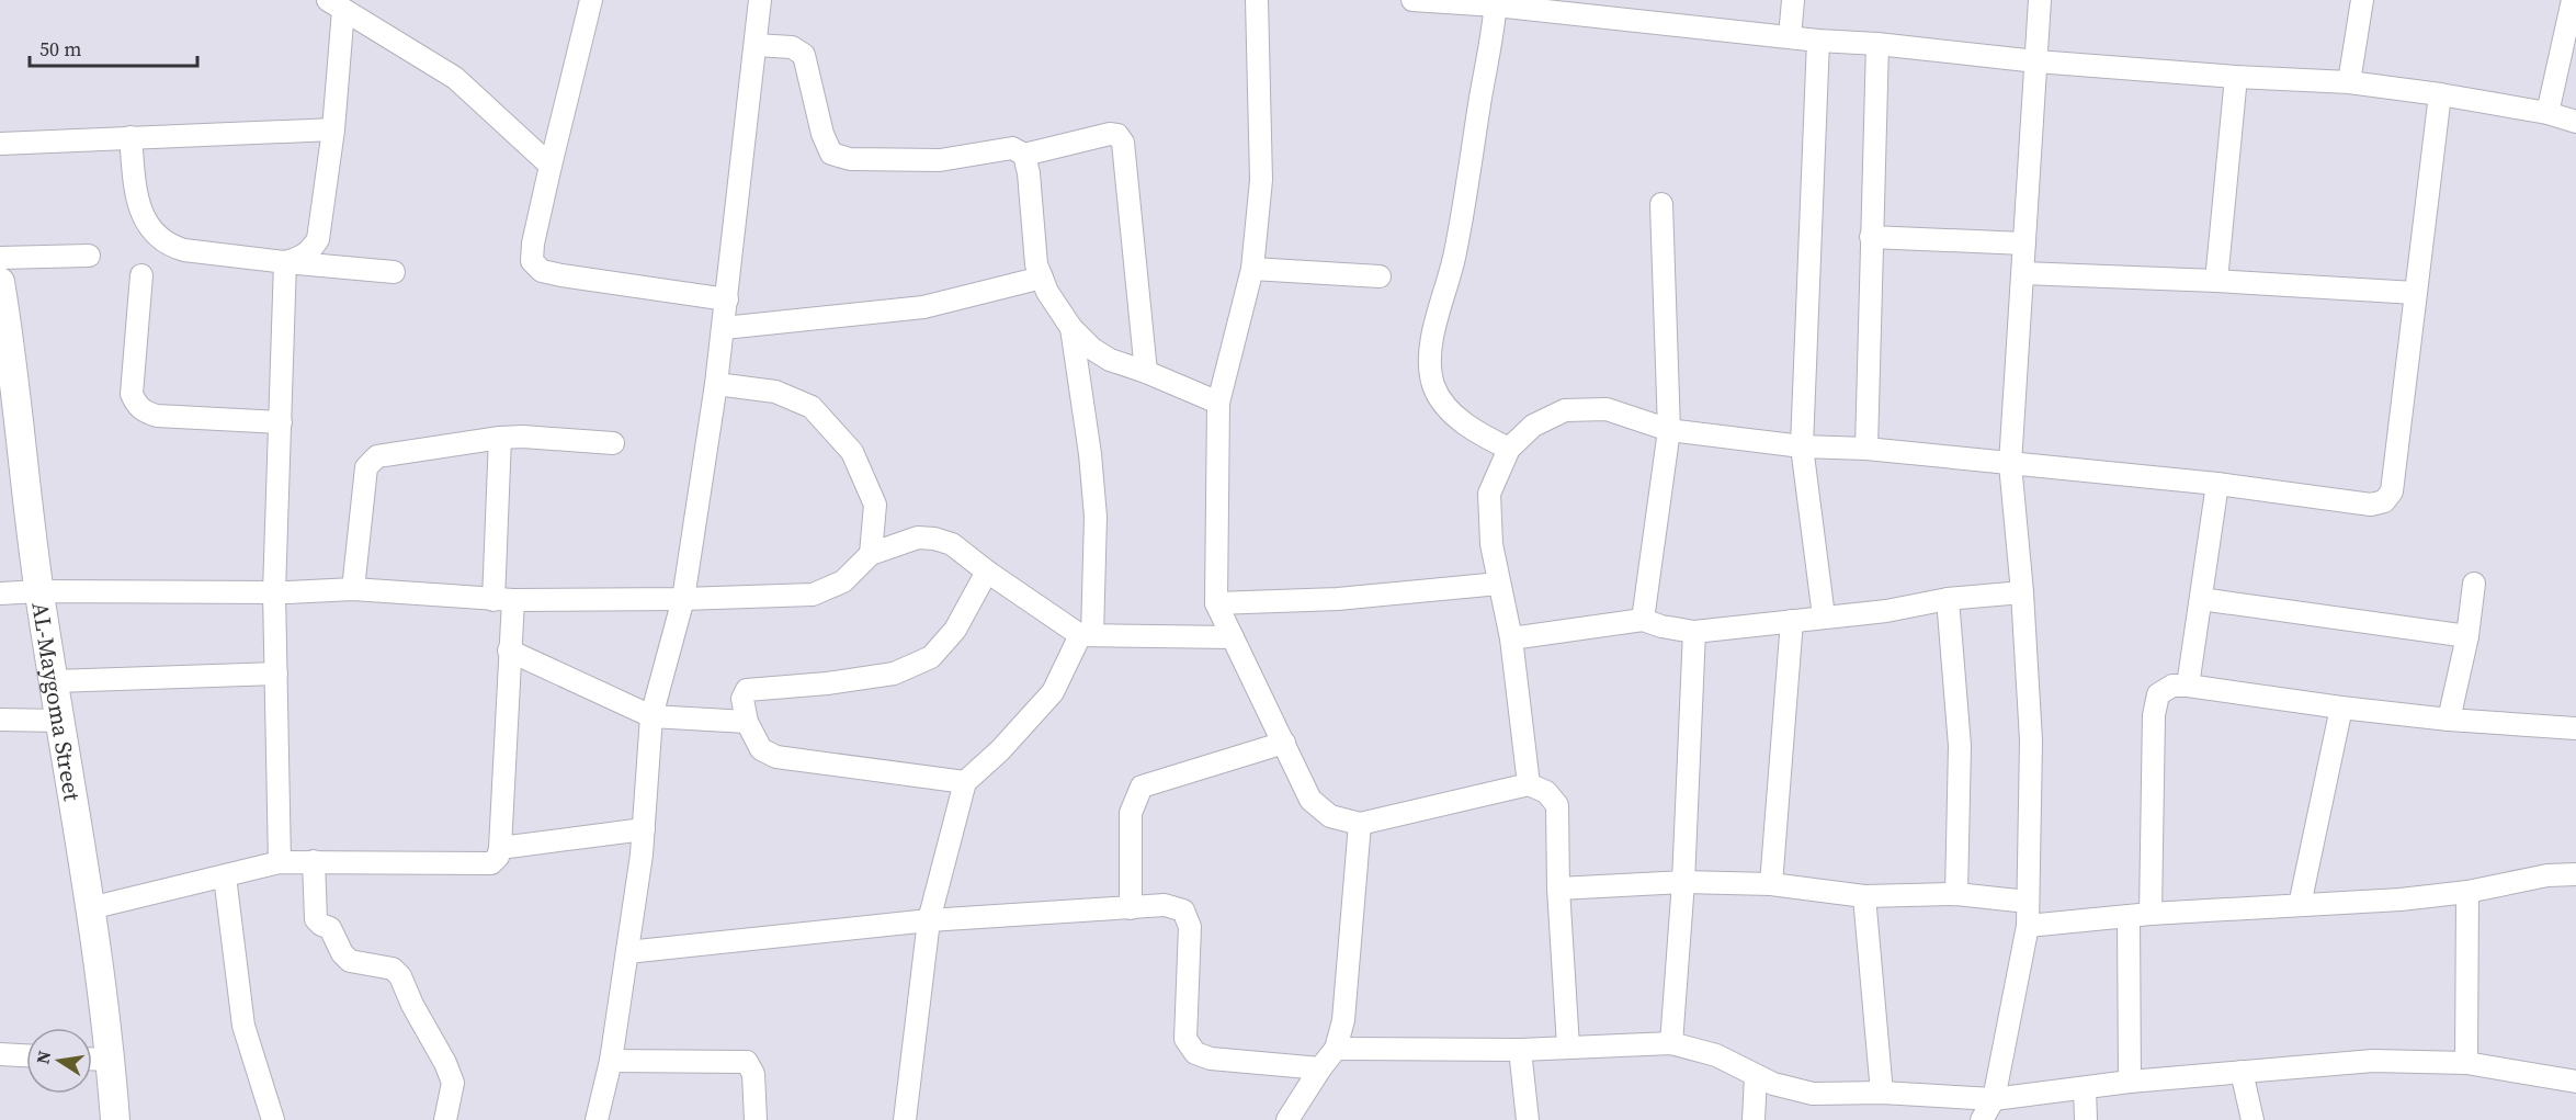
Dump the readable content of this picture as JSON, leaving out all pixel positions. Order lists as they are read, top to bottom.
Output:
{
  "streets": {
    "street": ["AL-Maygoma Street"]
  },
  "scale_bar": "50 m",
  "north": "left"
}
